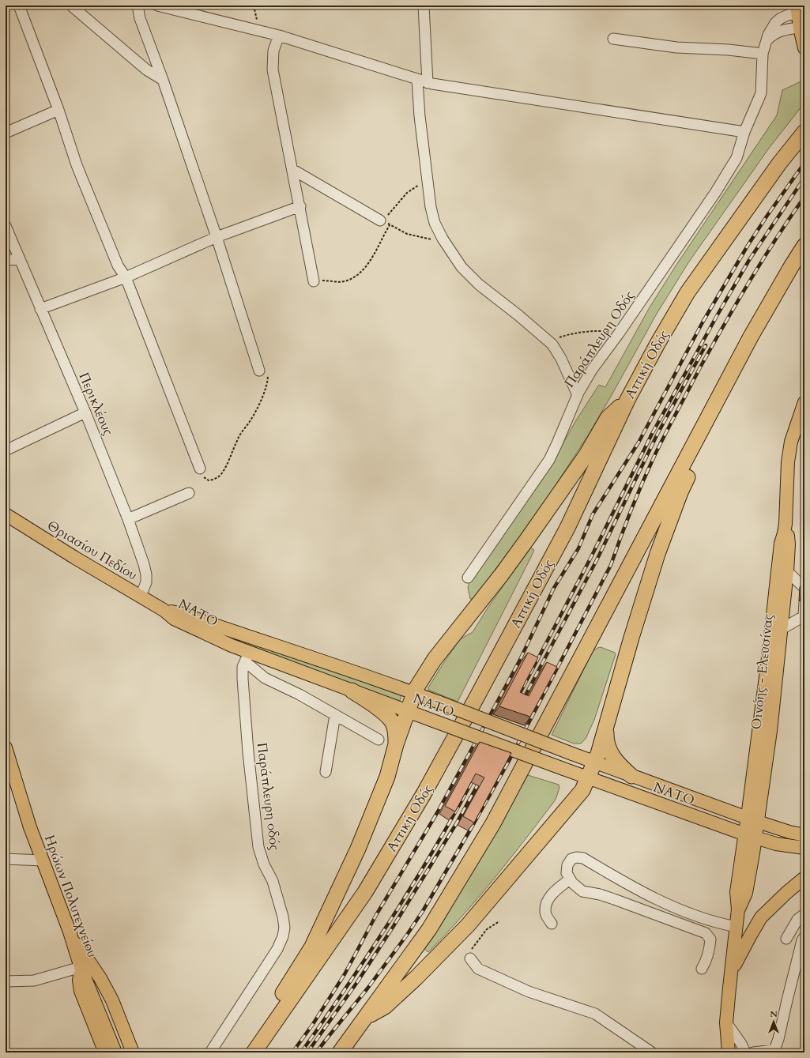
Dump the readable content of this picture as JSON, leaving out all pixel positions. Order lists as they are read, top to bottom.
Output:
{
  "streets": {
    "highway": ["Αττική Οδός"],
    "main road": [
      "Θριασίου Πεδίου",
      "ΝΑΤΟ",
      "Οινόης - Ελευσίνας",
      "Ηρώων Πολυτεχνείου"
    ],
    "street": ["Παράπλευρη Οδός", "Περικλέους", "Παράπλευρη οδός"]
  },
  "crossings": [
    ["Περικλέους", "Θριασίου Πεδίου"],
    ["Θριασίου Πεδίου", "ΝΑΤΟ"],
    ["ΝΑΤΟ", "Οινόης - Ελευσίνας"],
    ["ΝΑΤΟ", "Παράπλευρη οδός"]
  ],
  "north": "top"
}
